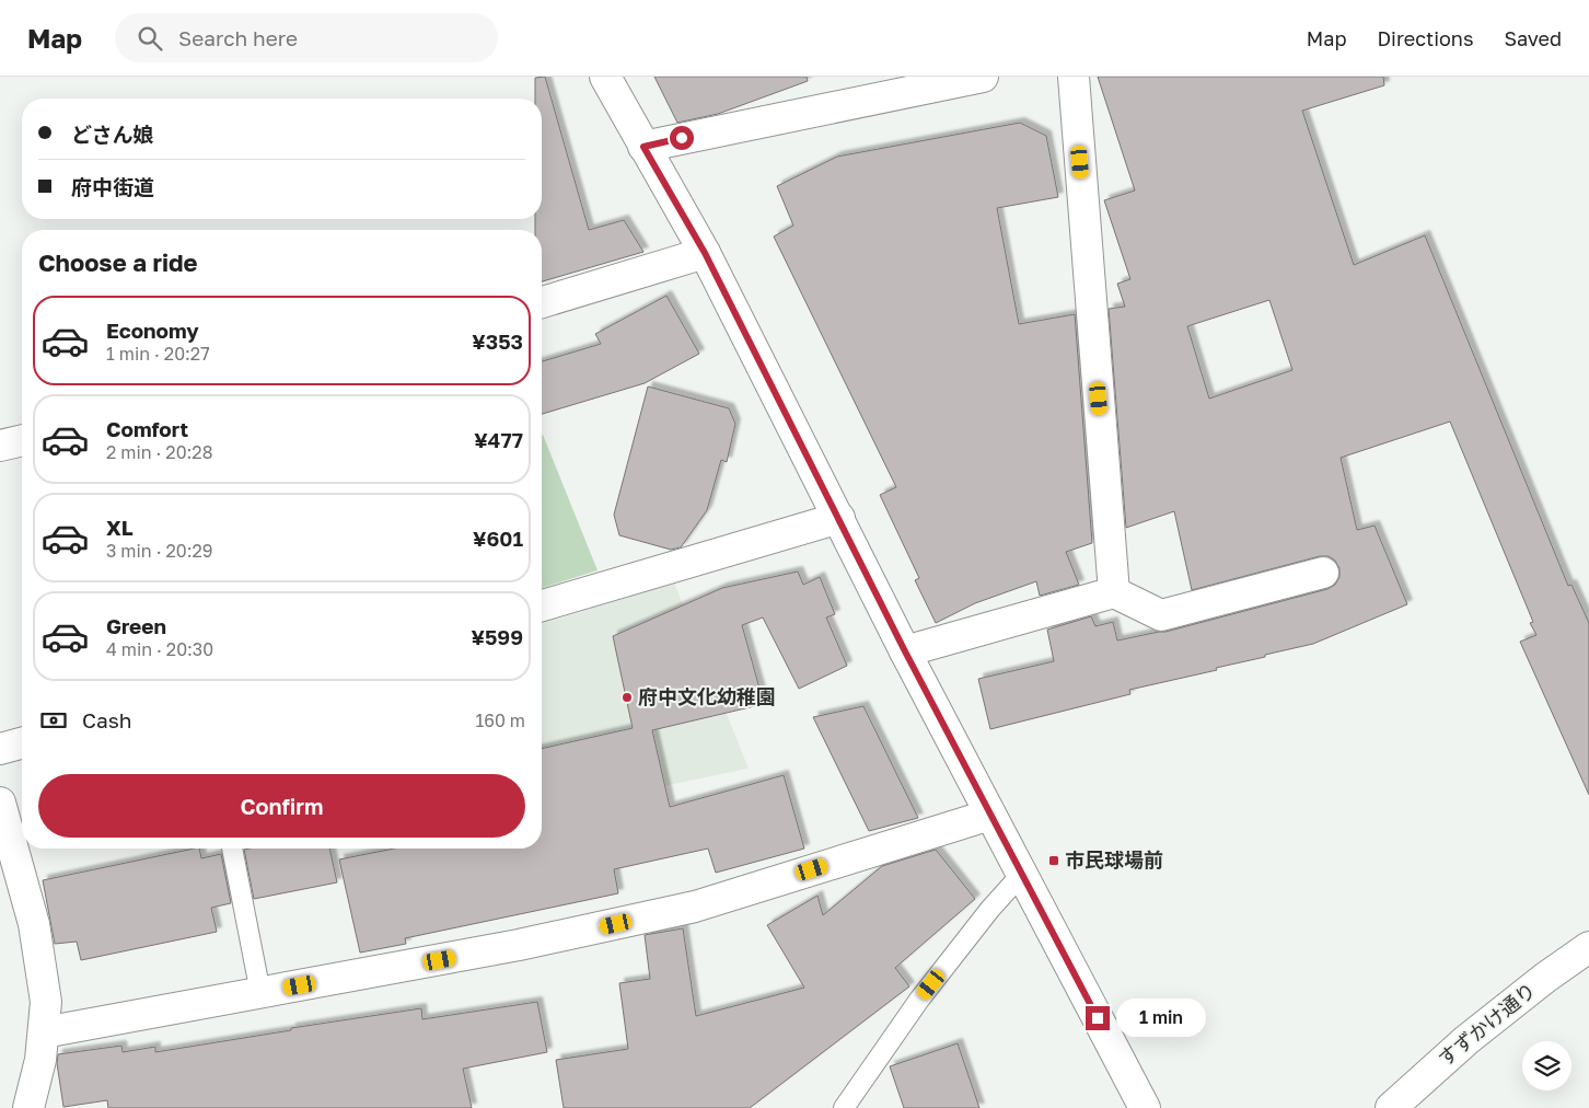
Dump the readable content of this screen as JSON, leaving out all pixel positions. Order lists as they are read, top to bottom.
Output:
{
  "streets": {
    "street": ["すずかけ通り"]
  },
  "places": {
    "other": ["府中文化幼稚園"],
    "transit": ["市民球場前"]
  },
  "page": {
    "header": "Map",
    "search": "Search here",
    "nav": ["Map", "Directions", "Saved"],
    "banner": ["どさん娘", "府中街道"],
    "heading": "Choose a ride",
    "list": [
      {
        "name": "Economy",
        "note": "1 min · 20:27",
        "value": "¥353"
      },
      {
        "name": "Comfort",
        "note": "2 min · 20:28",
        "value": "¥477"
      },
      {
        "name": "XL",
        "note": "3 min · 20:29",
        "value": "¥601"
      },
      {
        "name": "Green",
        "note": "4 min · 20:30",
        "value": "¥599"
      }
    ],
    "pay": ["Cash", "160 m"],
    "buttons": "Confirm",
    "bubble": "1 min"
  }
}
